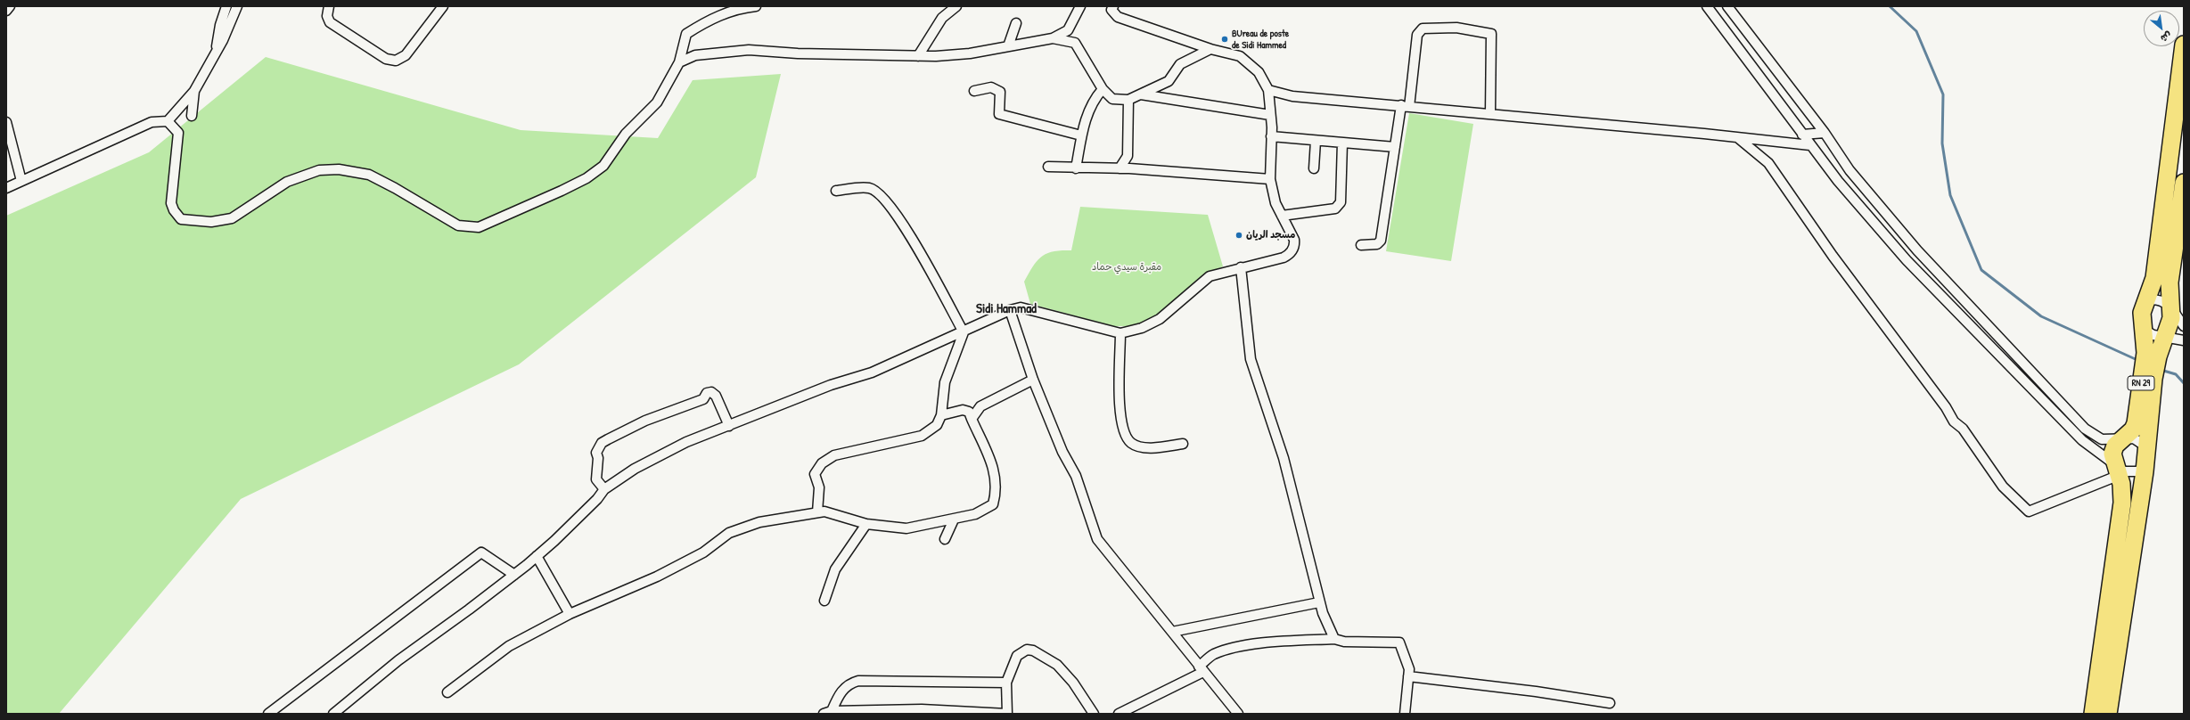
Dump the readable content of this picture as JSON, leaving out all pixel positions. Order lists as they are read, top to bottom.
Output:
{
  "streets": {
    "highway": ["RN 29"]
  },
  "districts": ["Sidi Hammad"],
  "parks": ["مقبرة سيدي حماد"],
  "places": ["BUreau de poste de Sidi Hammed", "مسجد الريان"],
  "north": "bottom right"
}
